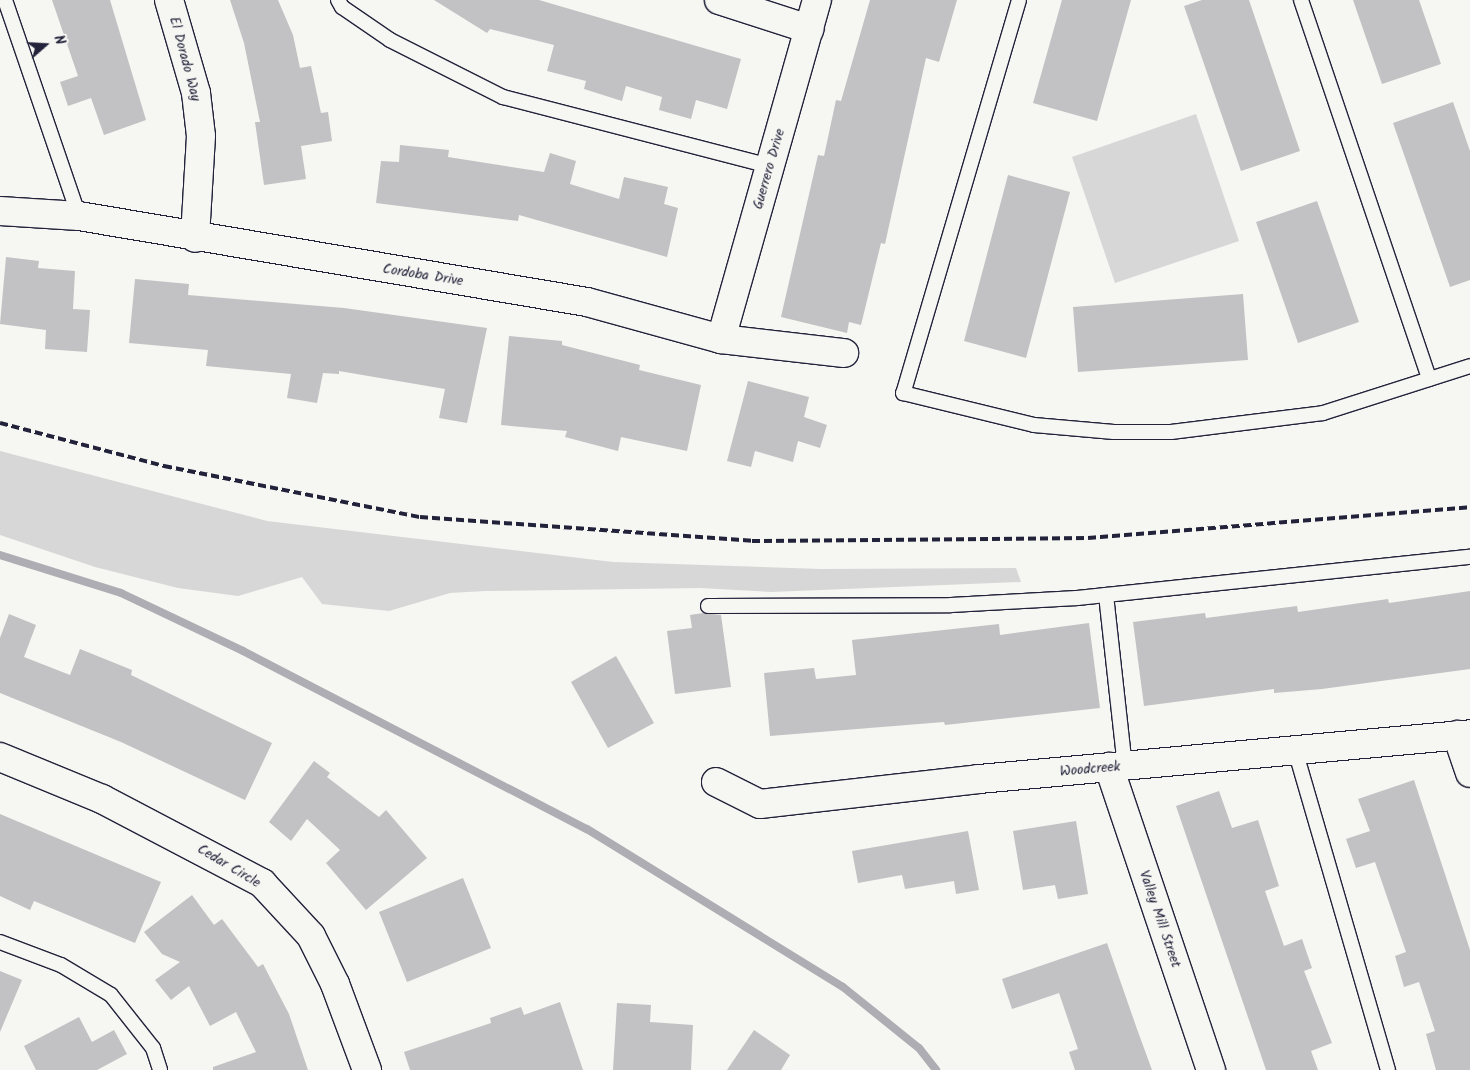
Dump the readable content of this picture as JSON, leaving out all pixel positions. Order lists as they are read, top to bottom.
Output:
{
  "streets": {
    "street": [
      "El Dorado Way",
      "Guerrero Drive",
      "Cordoba Drive",
      "Woodcreek",
      "Cedar Circle",
      "Valley Mill Street"
    ]
  },
  "crossings": [
    ["El Dorado Way", "Cordoba Drive"],
    ["Guerrero Drive", "Cordoba Drive"],
    ["Woodcreek", "Valley Mill Street"]
  ],
  "north": "right"
}
